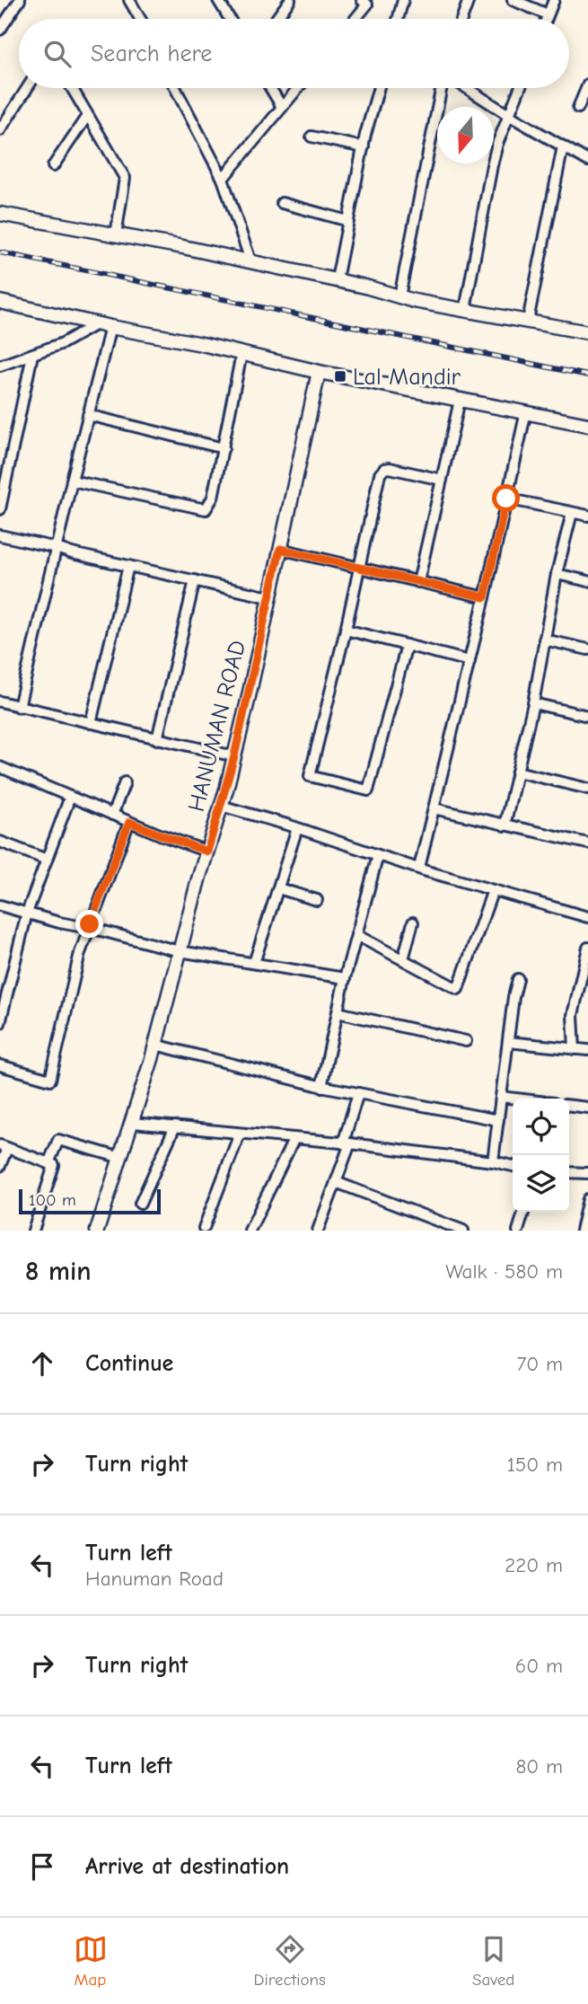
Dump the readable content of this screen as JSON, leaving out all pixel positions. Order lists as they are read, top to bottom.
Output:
{
  "streets": {
    "street": ["HANUMAN ROAD"]
  },
  "places": {
    "transit": ["Lal Mandir"]
  },
  "scale_bar": "100 m",
  "north": "bottom",
  "page": {
    "search": "Search here",
    "scale": "100 m",
    "heading": ["8 min", "Walk · 580 m"],
    "list": [
      ["Continue", "70 m"],
      ["Turn right", "150 m"],
      ["Turn left", "Hanuman Road", "220 m"],
      ["Turn right", "60 m"],
      ["Turn left", "80 m"],
      "Arrive at destination"
    ],
    "nav": ["Map", "Directions", "Saved"]
  }
}
